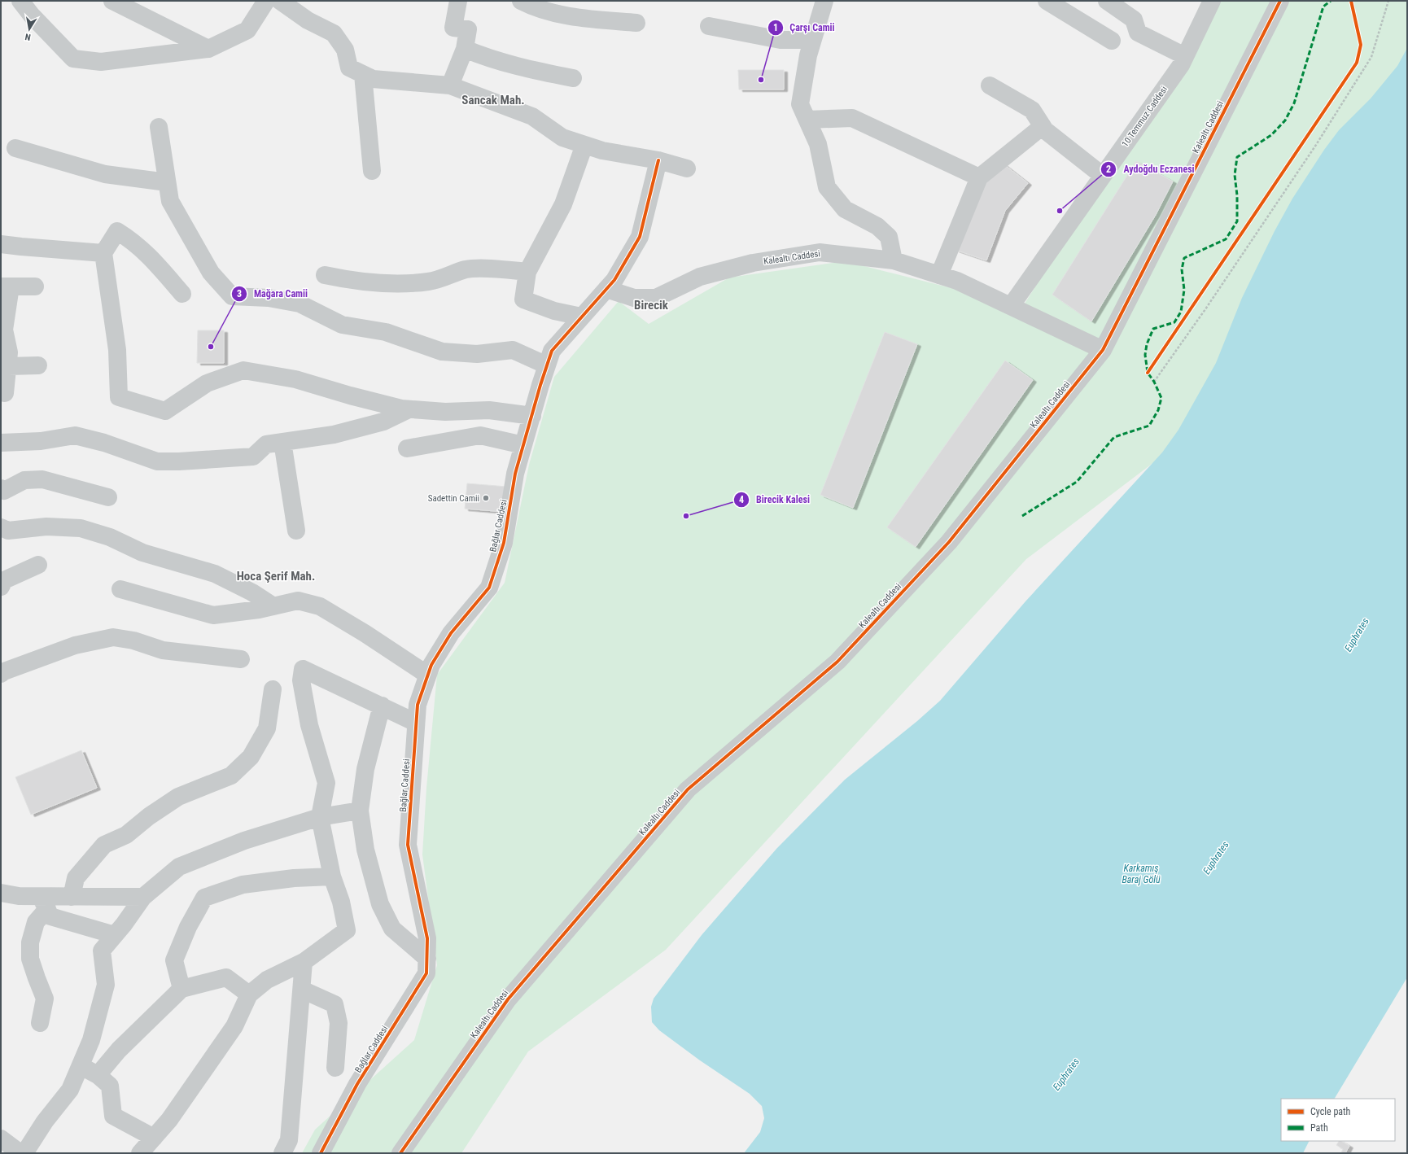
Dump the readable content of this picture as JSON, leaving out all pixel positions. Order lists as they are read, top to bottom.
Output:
{
  "streets": {
    "street": ["10 Temmuz Caddesi", "Kalealtı Caddesi", "Bağlar Caddesi"]
  },
  "crossings": [
    ["10 Temmuz Caddesi", "Kalealtı Caddesi"],
    ["Kalealtı Caddesi", "Bağlar Caddesi"]
  ],
  "districts": ["Sancak Mah.", "Birecik", "Hoca Şerif Mah."],
  "water": ["Euphrates", "Karkamış Baraj Gölü"],
  "places": [
    "Çarşı Camii",
    "Aydoğdu Eczanesi",
    "Mağara Camii",
    "Sadettin Camii",
    "Birecik Kalesi"
  ],
  "legend": ["Cycle path", "Path"],
  "north": "bottom"
}
